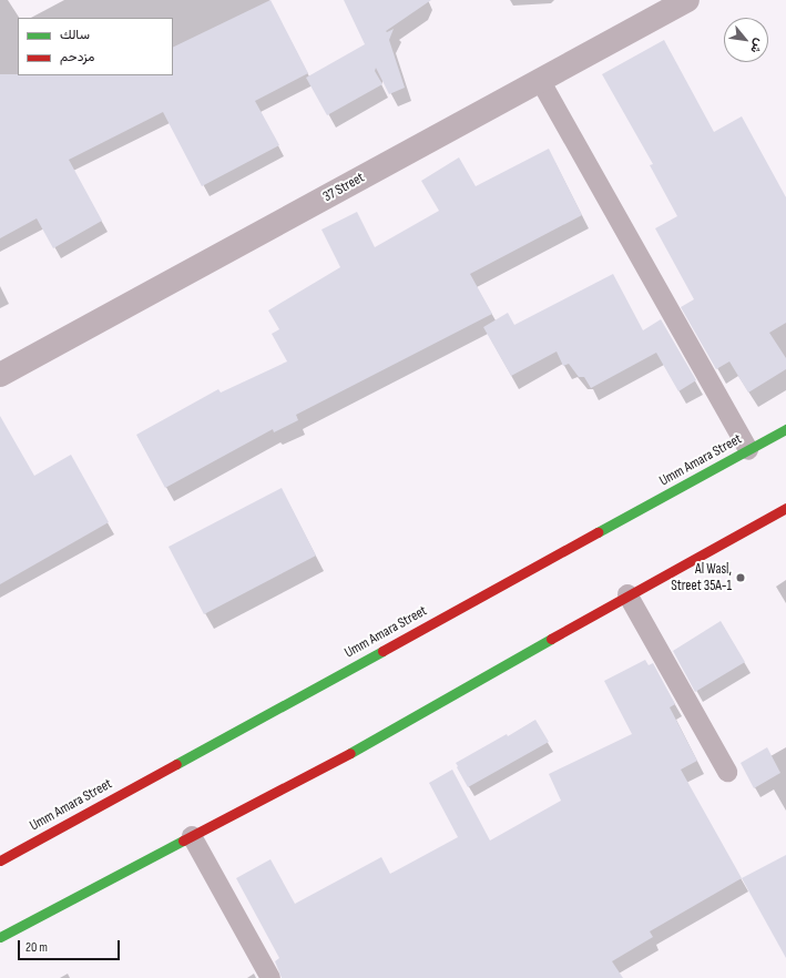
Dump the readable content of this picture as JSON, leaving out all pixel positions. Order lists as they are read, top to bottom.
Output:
{
  "streets": {
    "street": ["37 Street", "Umm Amara Street"]
  },
  "places": ["Al Wasl, Street 35A-1"],
  "legend": ["سالك", "مزدحم"],
  "scale_bar": "20 m",
  "north": "bottom right"
}
